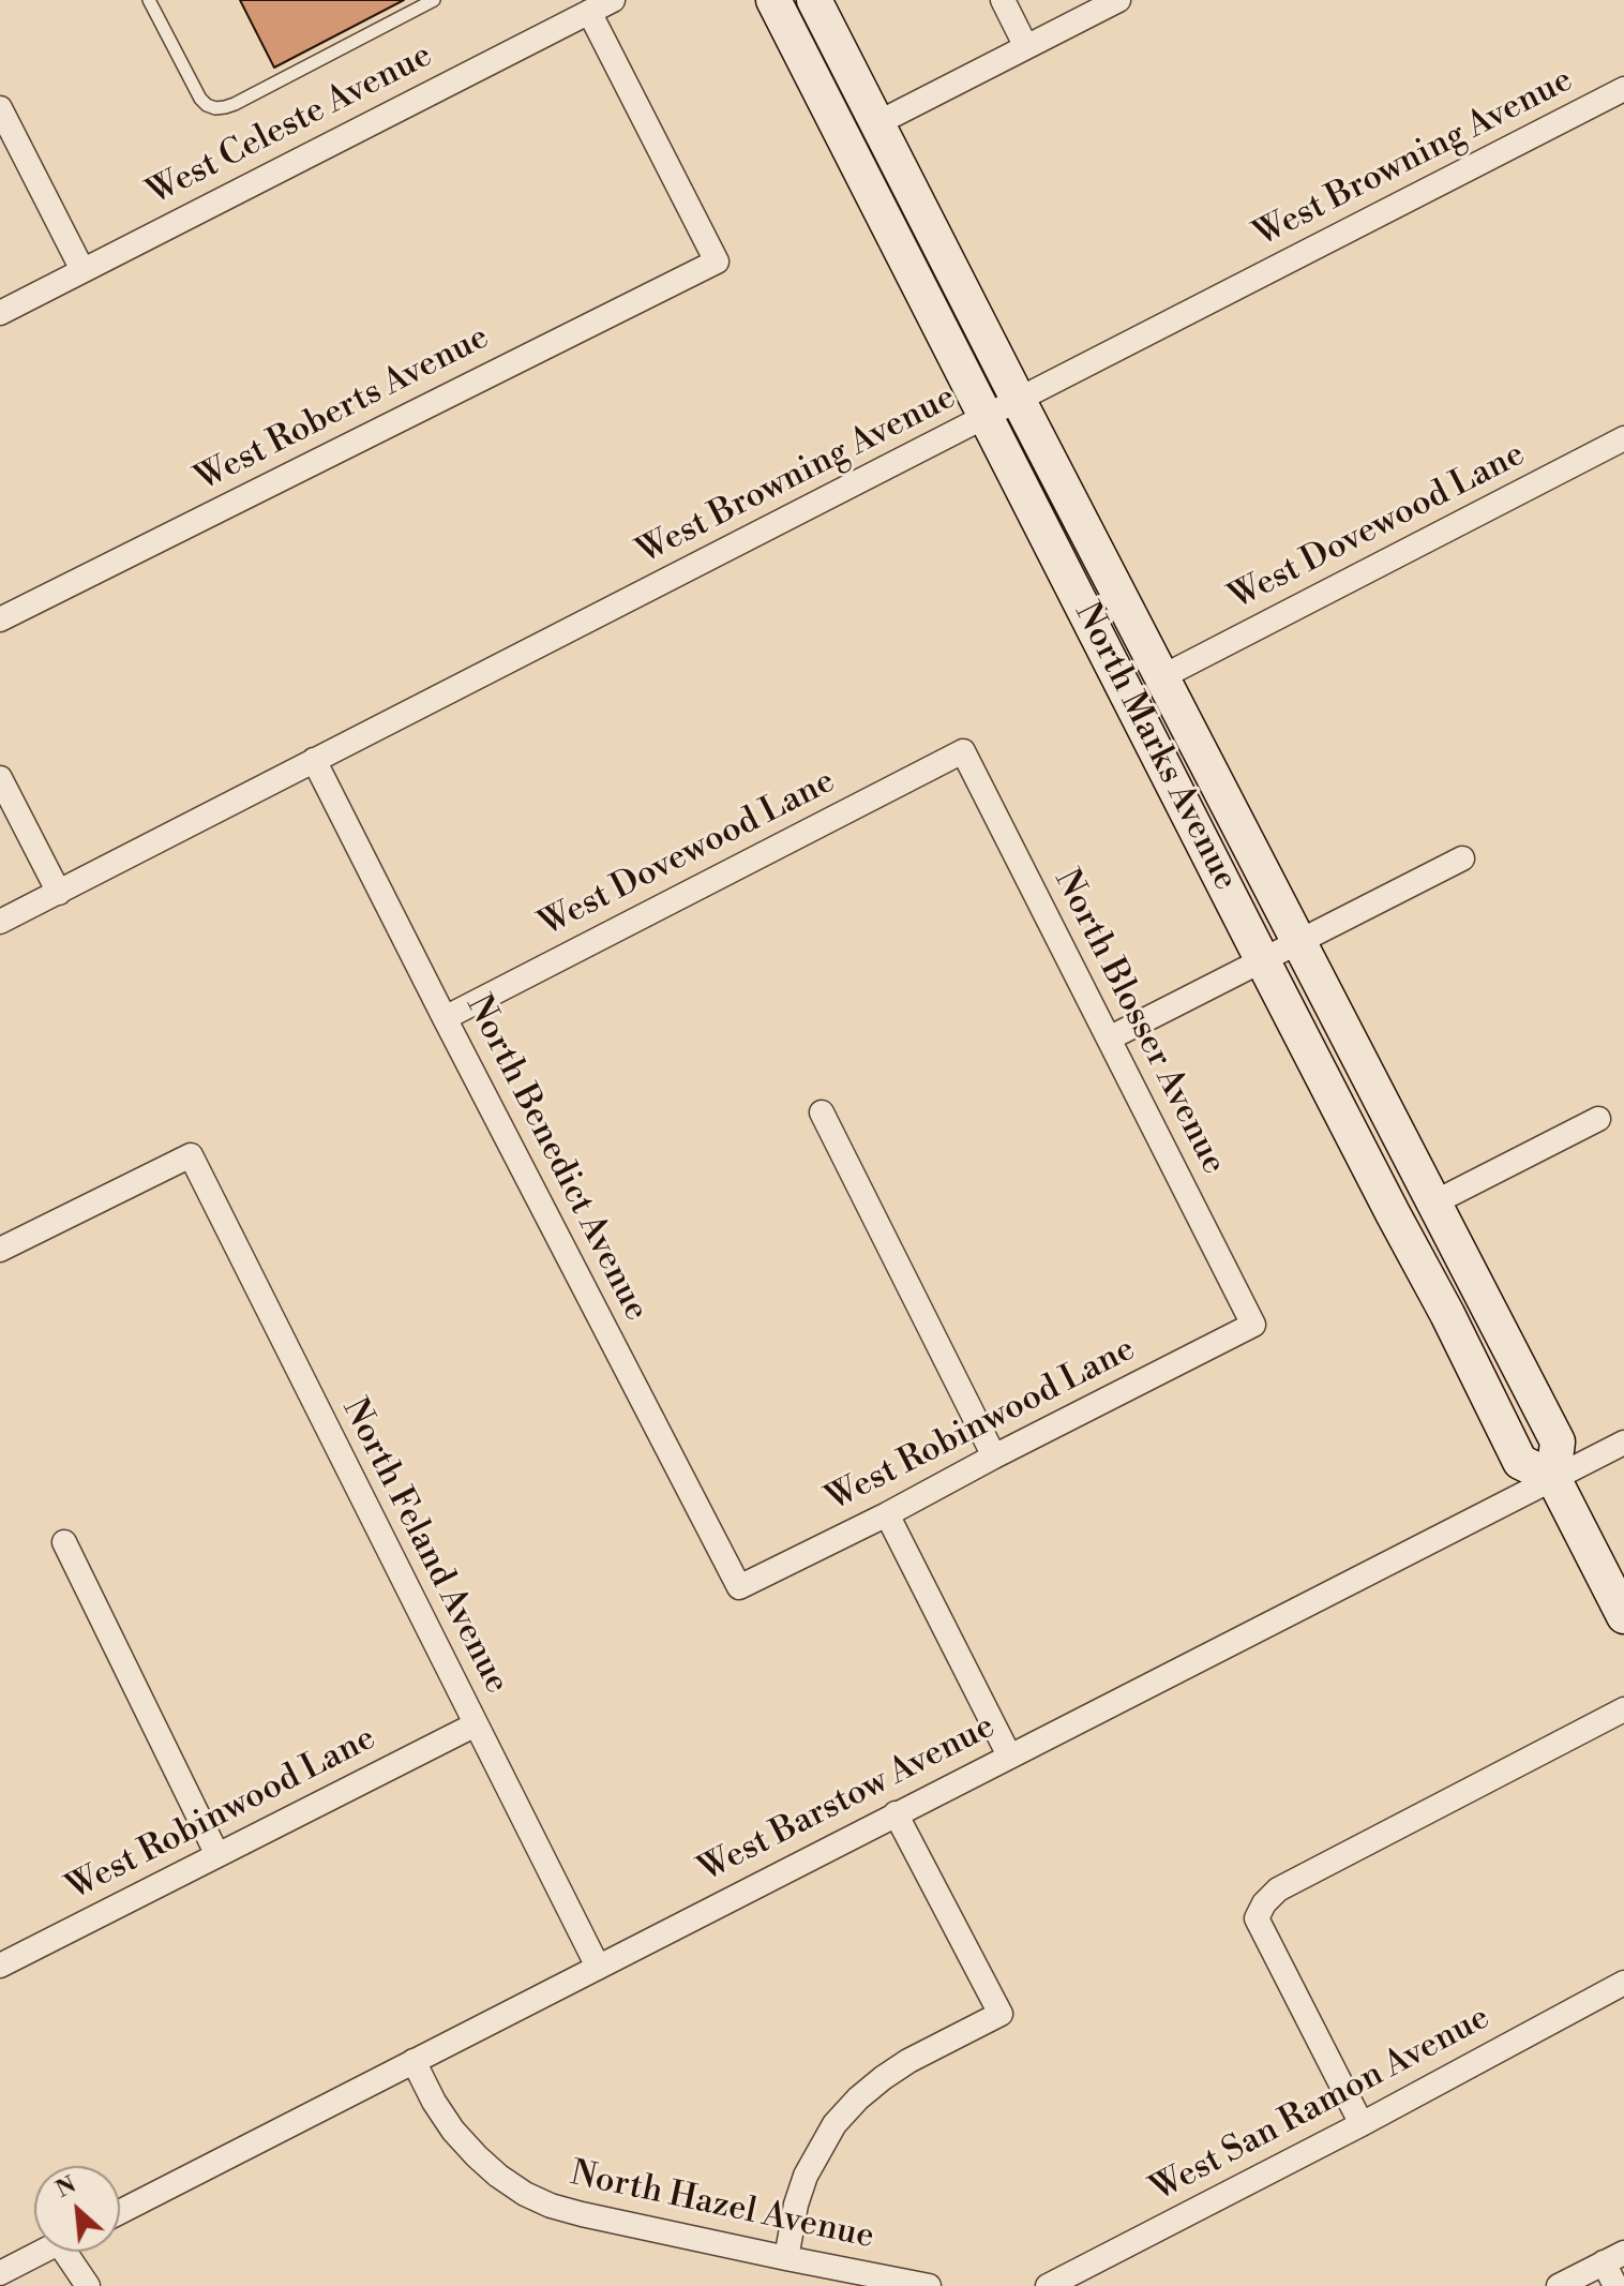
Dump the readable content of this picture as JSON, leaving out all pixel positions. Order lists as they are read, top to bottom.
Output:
{
  "streets": {
    "main road": ["North Marks Avenue"],
    "street": [
      "West Celeste Avenue",
      "West Browning Avenue",
      "West Roberts Avenue",
      "West Dovewood Lane",
      "North Blosser Avenue",
      "North Benedict Avenue",
      "West Robinwood Lane",
      "North Feland Avenue",
      "West Barstow Avenue",
      "West San Ramon Avenue",
      "North Hazel Avenue"
    ]
  },
  "crossings": [
    ["West Celeste Avenue", "West Roberts Avenue"],
    ["West Browning Avenue", "North Marks Avenue"],
    ["West Browning Avenue", "North Benedict Avenue"],
    ["West Dovewood Lane", "North Marks Avenue"],
    ["West Dovewood Lane", "North Blosser Avenue"],
    ["West Dovewood Lane", "North Benedict Avenue"],
    ["North Marks Avenue", "West Barstow Avenue"],
    ["North Blosser Avenue", "West Robinwood Lane"],
    ["North Benedict Avenue", "West Robinwood Lane"],
    ["West Robinwood Lane", "North Feland Avenue"],
    ["North Feland Avenue", "West Barstow Avenue"],
    ["West Barstow Avenue", "North Hazel Avenue"]
  ],
  "north": "top left"
}
